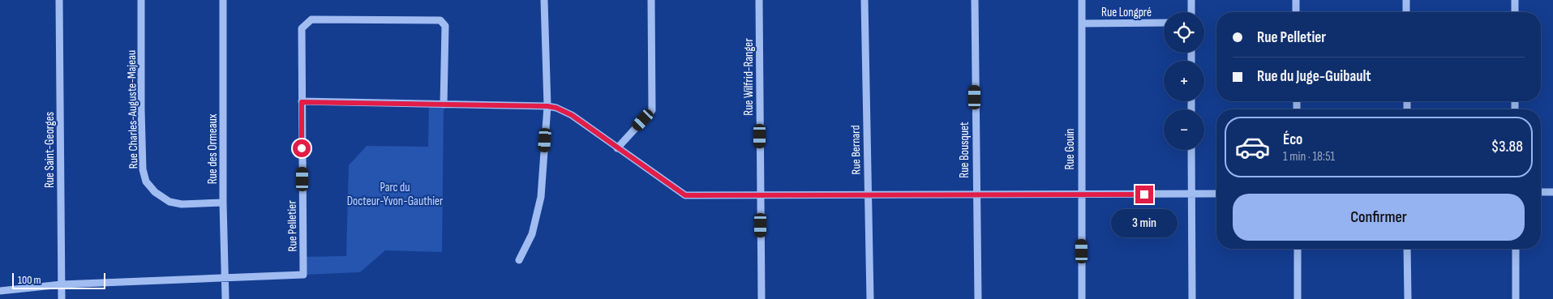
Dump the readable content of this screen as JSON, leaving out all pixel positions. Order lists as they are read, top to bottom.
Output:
{
  "streets": {
    "street": [
      "Rue Longpré",
      "Rue Wilfrid-Ranger",
      "Rue Charles-Auguste-Majeau",
      "Rue des Ormeaux",
      "Rue Gouin",
      "Rue Saint-Georges",
      "Rue Bernard",
      "Rue Bousquet",
      "Rue Pelletier"
    ]
  },
  "crossings": [
    ["Rue Longpré", "Rue Gouin"],
    ["Rue Charles-Auguste-Majeau", "Rue des Ormeaux"],
    ["Rue des Ormeaux", "Rue Pelletier"],
    ["Rue Saint-Georges", "Rue Pelletier"]
  ],
  "parks": ["Parc du Docteur-Yvon-Gauthier"],
  "scale_bar": "100 m",
  "page": {
    "map_buttons": ["+", "−"],
    "banner": ["Rue Pelletier", "Rue du Juge-Guibault"],
    "list": [
      {
        "name": "Éco",
        "note": "1 min · 18:51",
        "value": "$3.88"
      }
    ],
    "buttons": "Confirmer",
    "bubble": "3 min",
    "scale": "100 m"
  }
}
